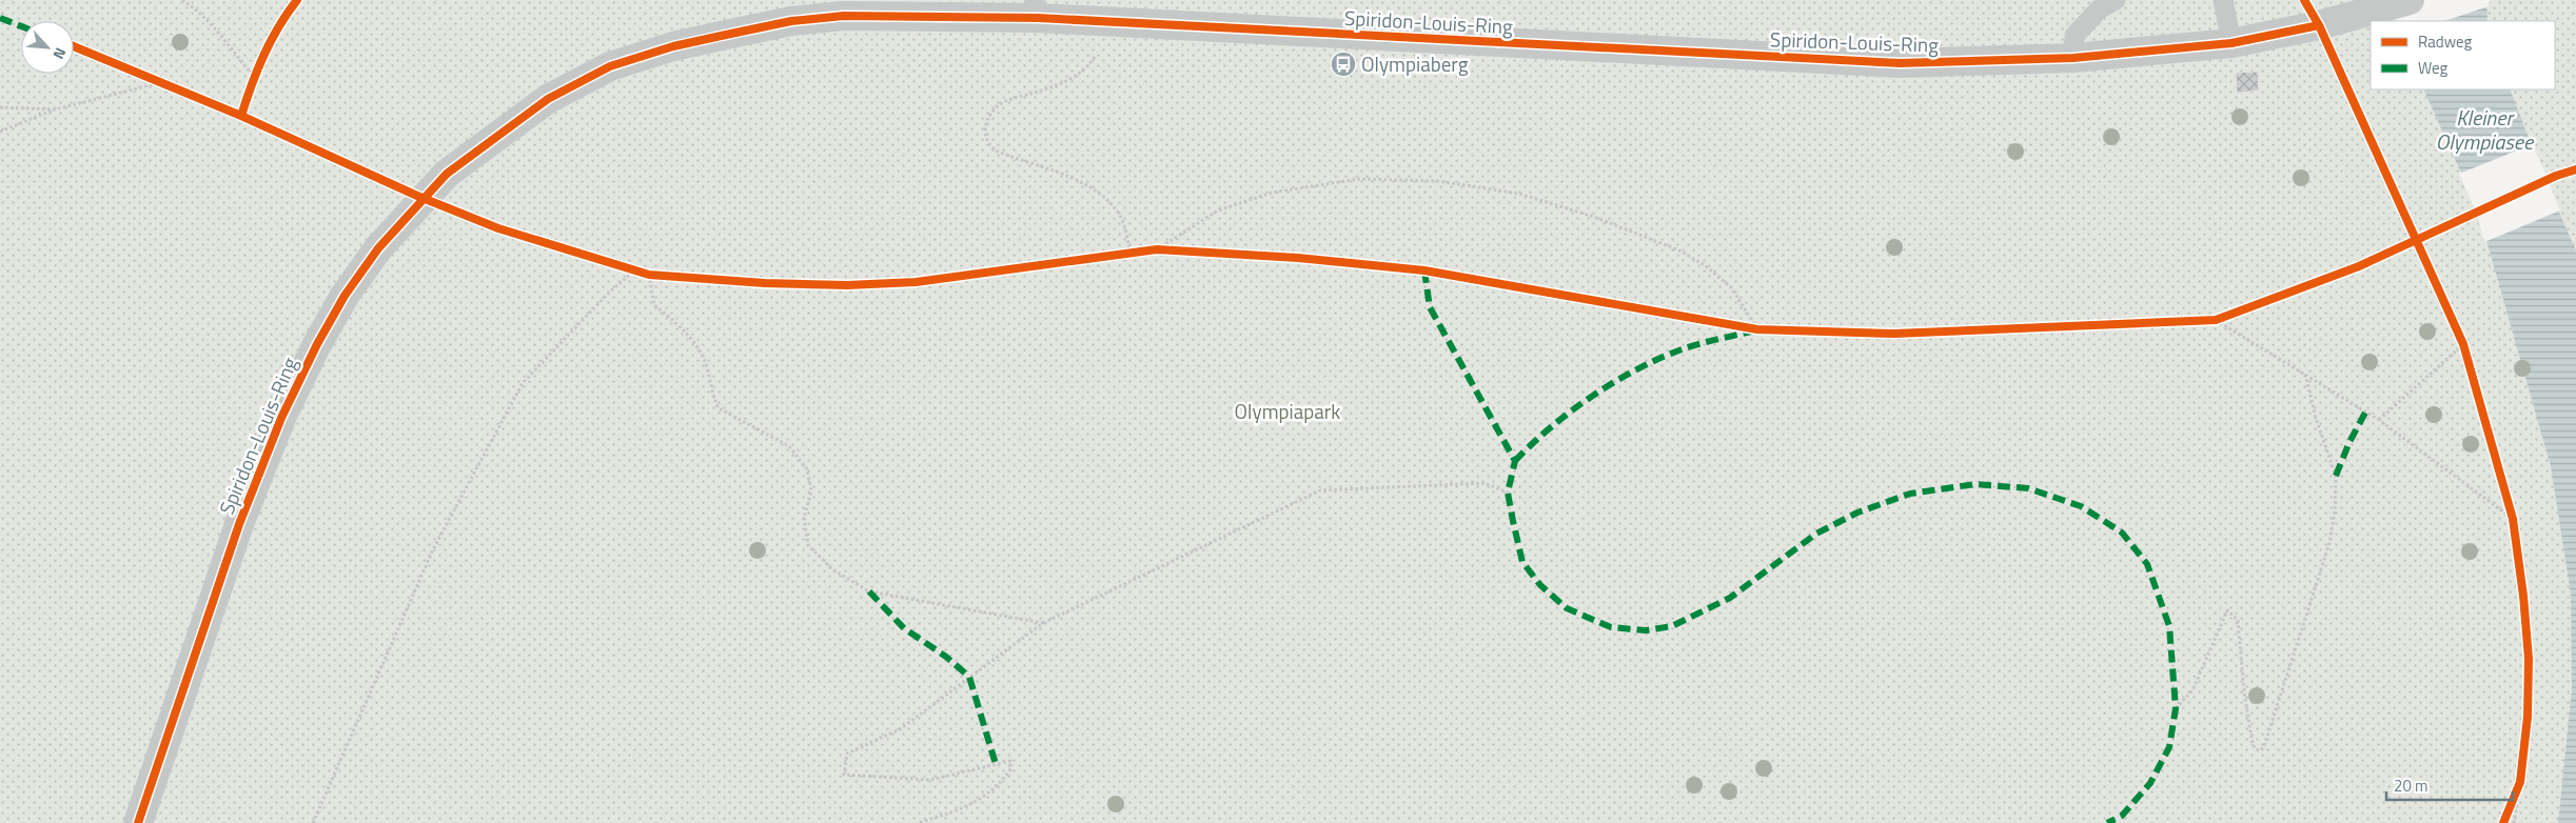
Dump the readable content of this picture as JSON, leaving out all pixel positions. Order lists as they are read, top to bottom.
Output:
{
  "streets": {
    "street": ["Spiridon-Louis-Ring"]
  },
  "water": ["Kleiner Olympiasee"],
  "parks": ["Olympiapark"],
  "places": {
    "bus stop": ["Olympiaberg"]
  },
  "legend": ["Radweg", "Weg"],
  "scale_bar": "20 m",
  "north": "bottom right"
}
